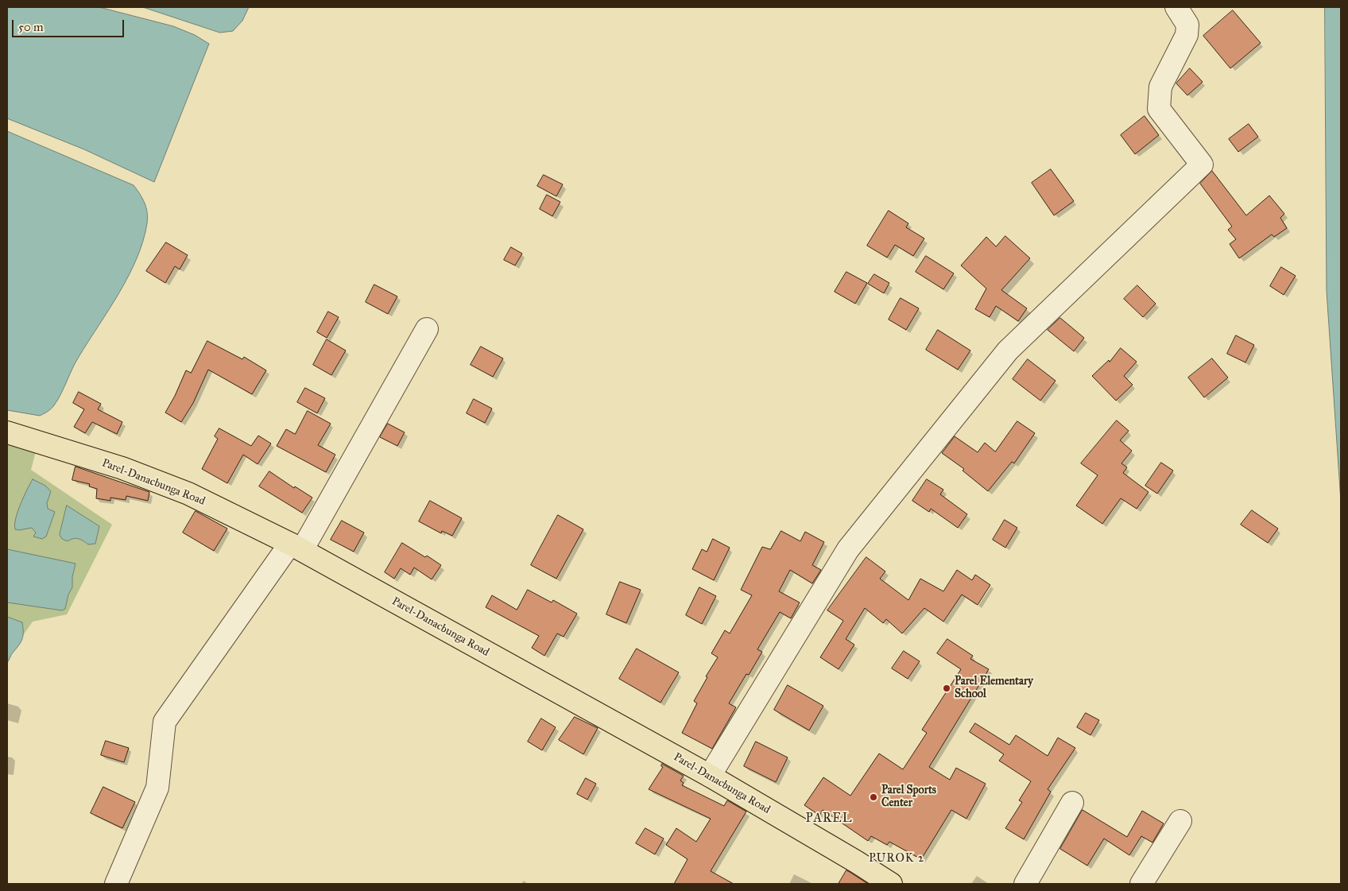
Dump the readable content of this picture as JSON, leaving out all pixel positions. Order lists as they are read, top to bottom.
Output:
{
  "streets": {
    "main road": ["Parel-Danacbunga Road"]
  },
  "districts": ["PAREL", "PUROK 2"],
  "places": ["Parel Elementary School", "Parel Sports Center"],
  "scale_bar": "50 m"
}
